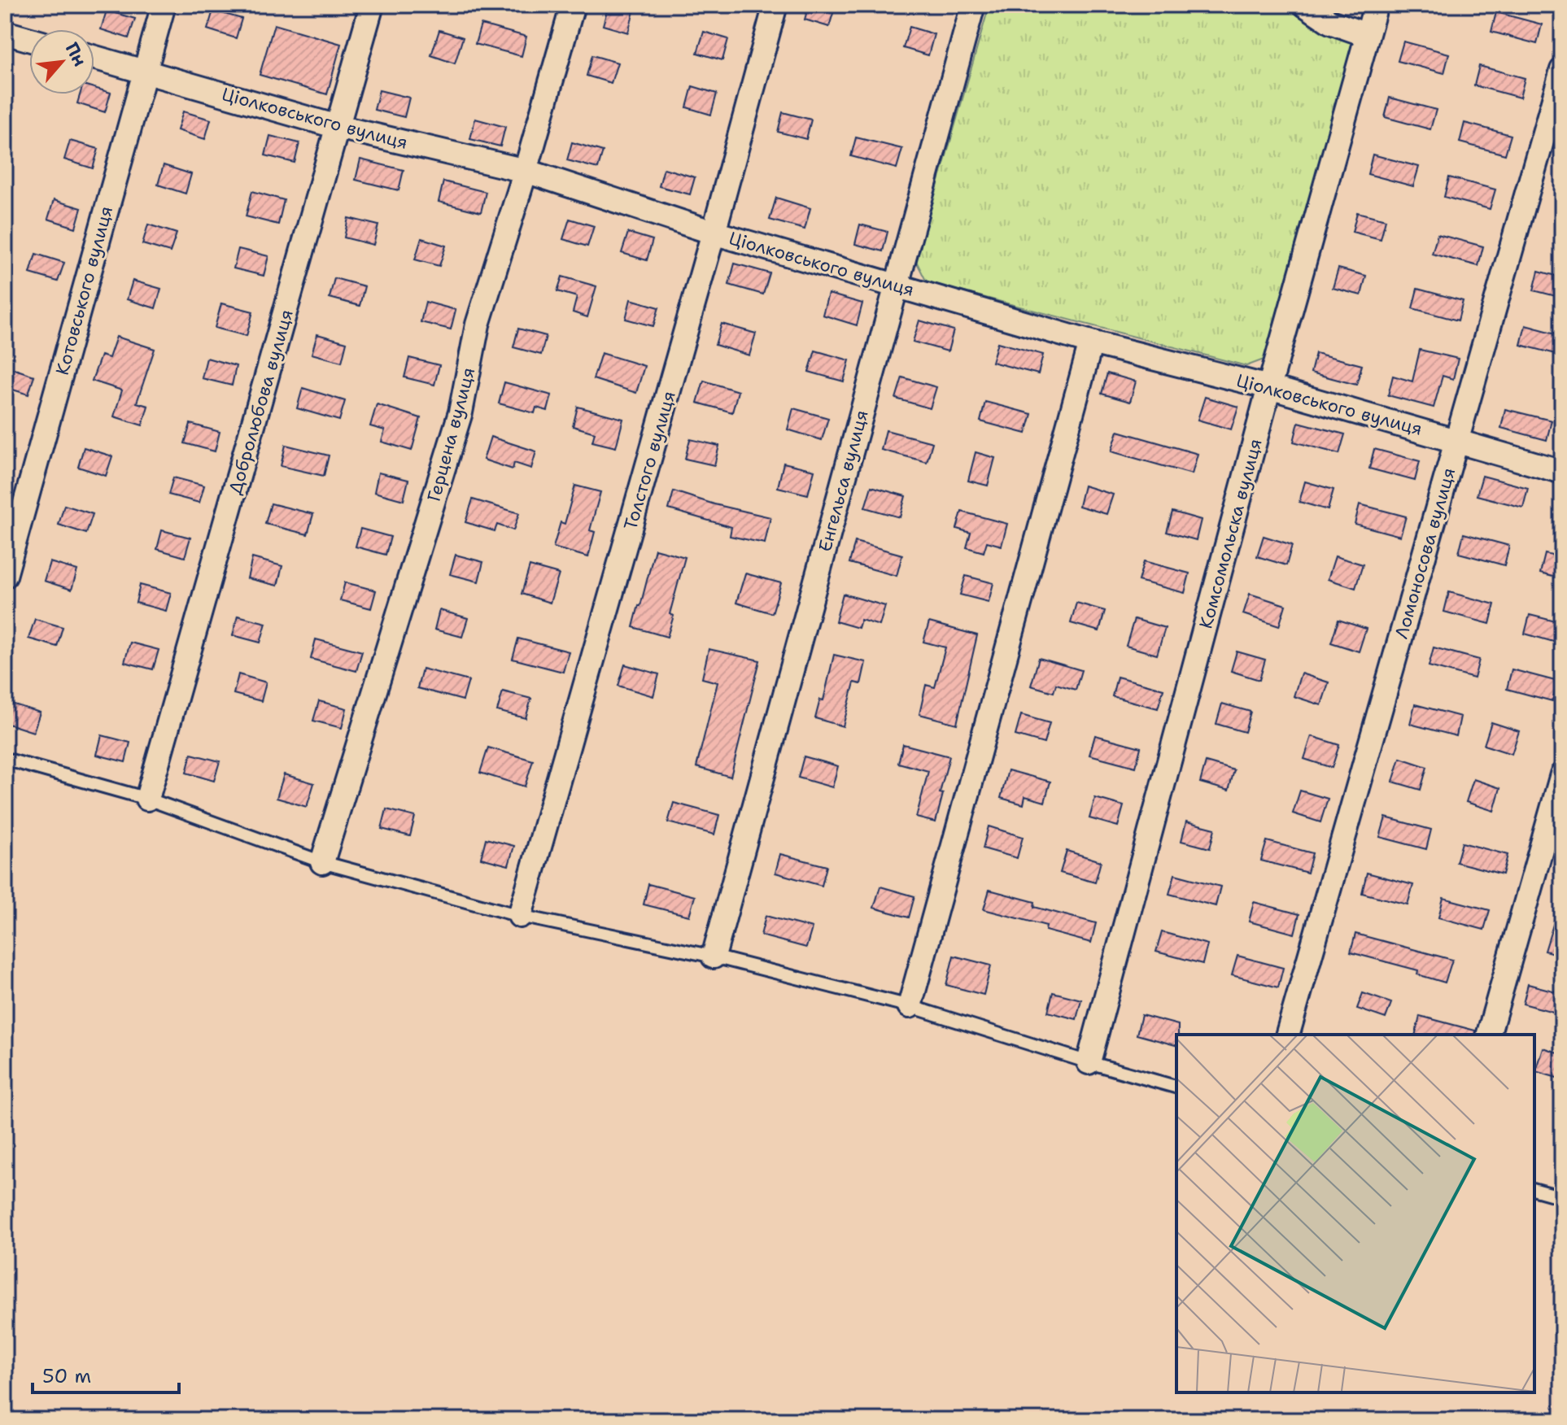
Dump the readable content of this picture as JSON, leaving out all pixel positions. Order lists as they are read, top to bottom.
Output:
{
  "streets": {
    "street": [
      "Ціолковського вулиця",
      "Котовського вулиця",
      "Добролюбова вулиця",
      "Герцена вулиця",
      "Толстого вулиця",
      "Енгельса вулиця",
      "Комсомольска вулиця",
      "Ломоносова вулиця"
    ]
  },
  "crossings": [
    ["Ціолковського вулиця", "Котовського вулиця"],
    ["Ціолковського вулиця", "Добролюбова вулиця"],
    ["Ціолковського вулиця", "Герцена вулиця"],
    ["Ціолковського вулиця", "Толстого вулиця"],
    ["Ціолковського вулиця", "Енгельса вулиця"],
    ["Ціолковського вулиця", "Комсомольска вулиця"],
    ["Ціолковського вулиця", "Ломоносова вулиця"]
  ],
  "scale_bar": "50 m",
  "north": "top right"
}
